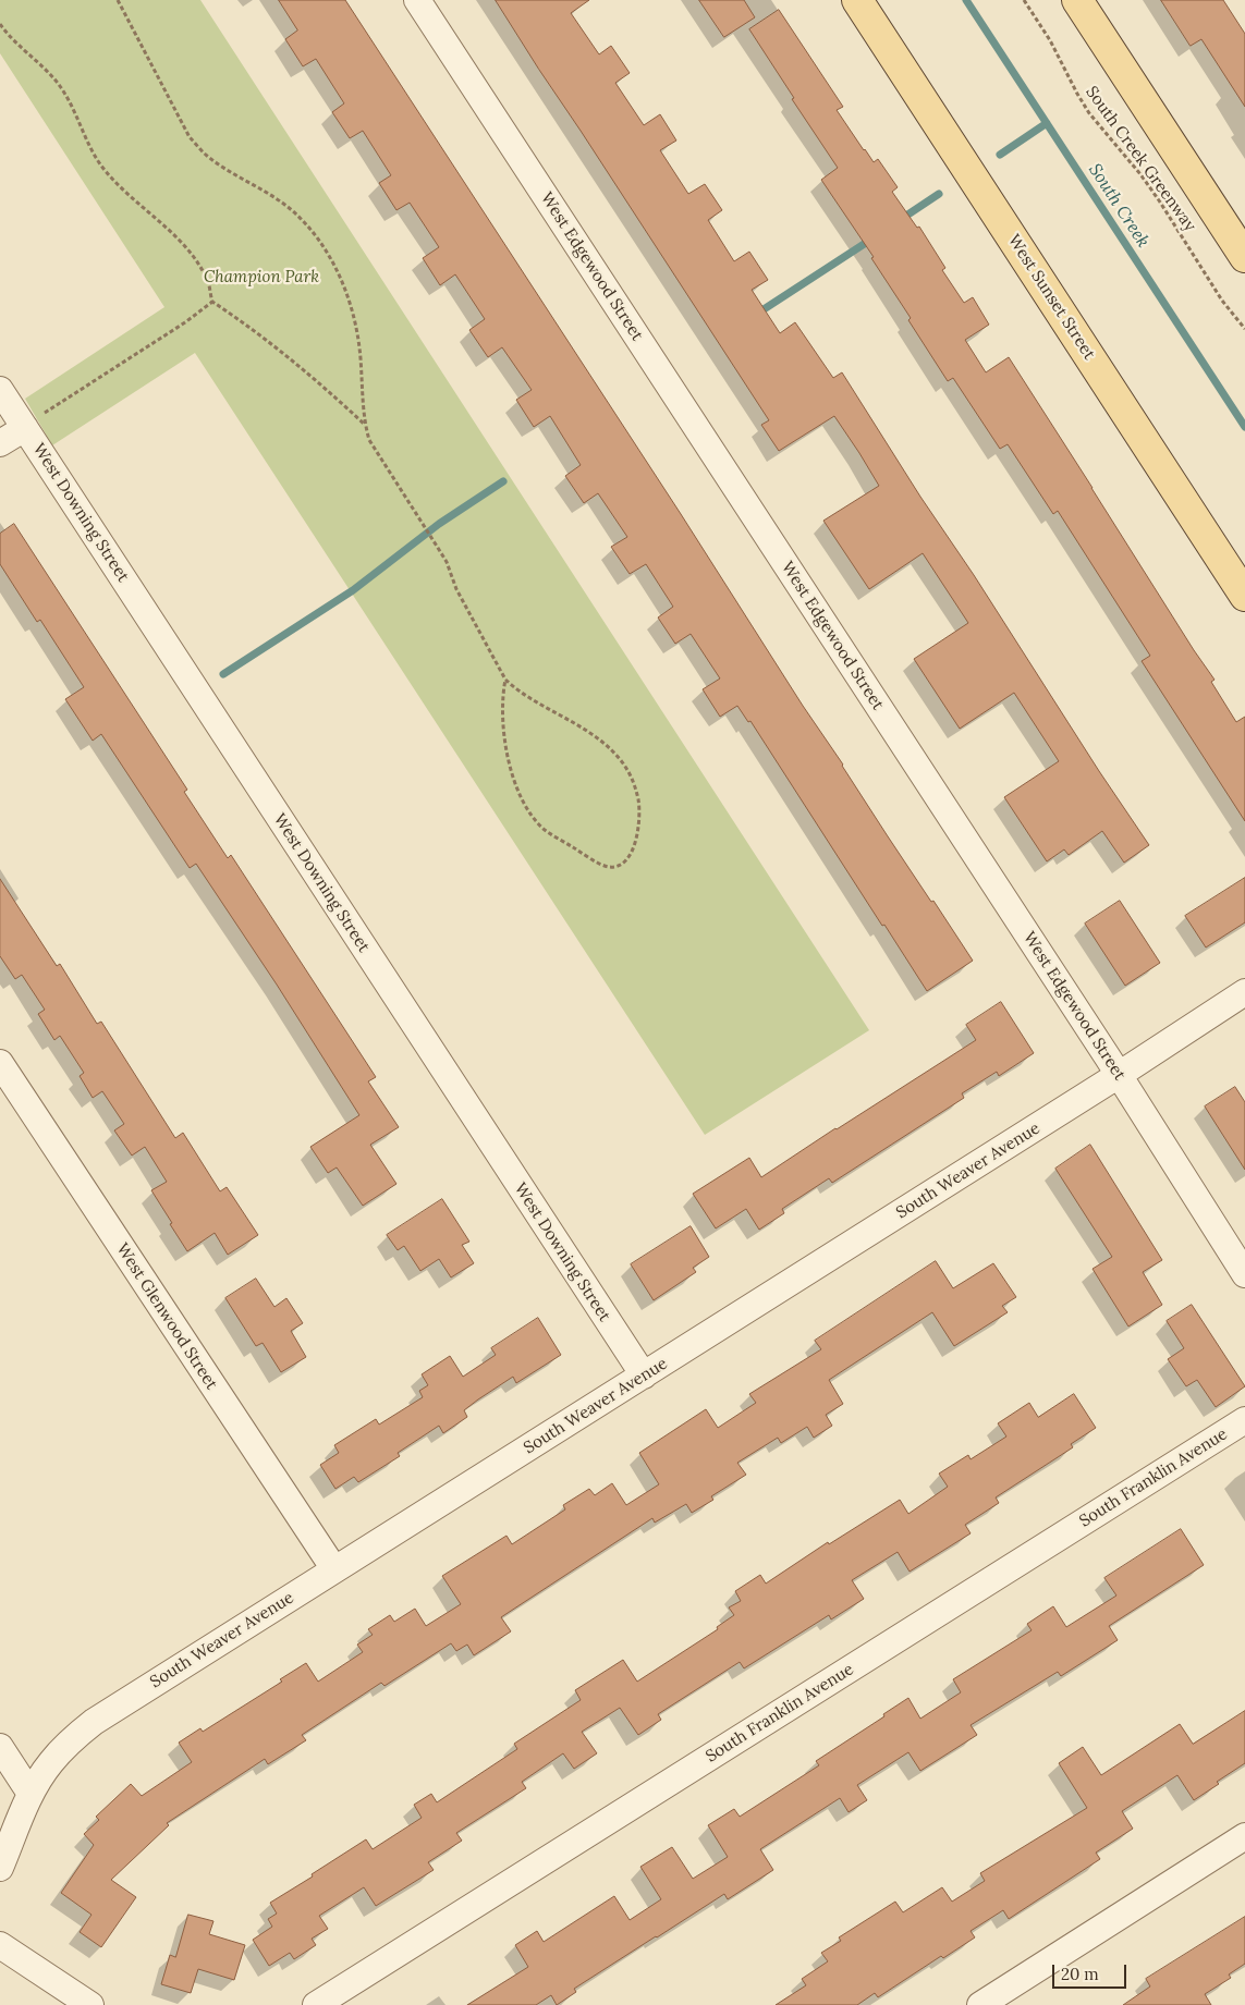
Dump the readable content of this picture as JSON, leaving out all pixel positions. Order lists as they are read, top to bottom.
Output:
{
  "streets": {
    "main road": ["West Sunset Street"],
    "street": [
      "West Edgewood Street",
      "West Downing Street",
      "South Weaver Avenue",
      "West Glenwood Street",
      "South Franklin Avenue"
    ],
    "path": ["South Creek Greenway"]
  },
  "crossings": [
    ["West Edgewood Street", "South Weaver Avenue"],
    ["West Downing Street", "South Weaver Avenue"],
    ["South Weaver Avenue", "West Glenwood Street"]
  ],
  "water": ["South Creek"],
  "parks": ["Champion Park"],
  "scale_bar": "20 m"
}
